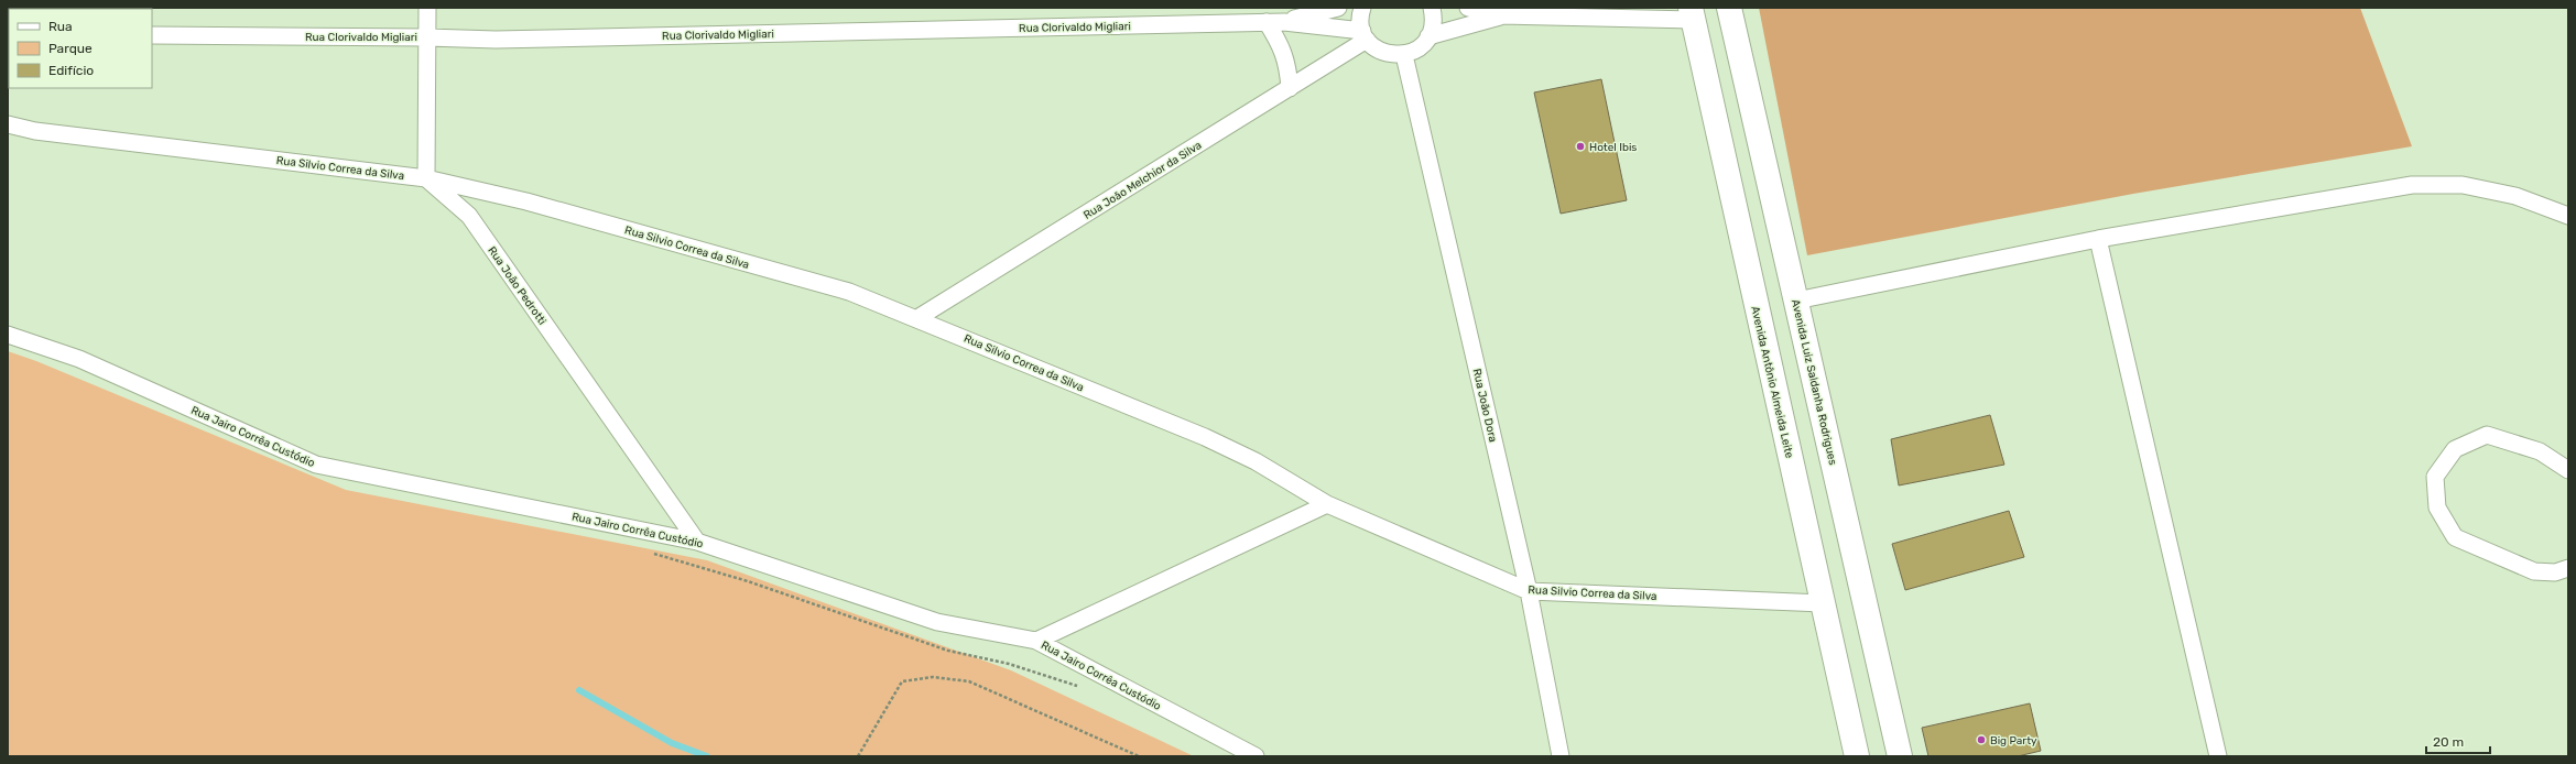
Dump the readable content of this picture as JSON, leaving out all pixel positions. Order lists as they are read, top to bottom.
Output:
{
  "streets": {
    "main road": ["Avenida Antônio Almeida Leite", "Avenida Luiz Saldanha Rodrigues"],
    "street": [
      "Rua Clorivaldo Migliari",
      "Rua Silvio Correa da Silva",
      "Rua João Melchior da Silva",
      "Rua João Pedrotti",
      "Rua João Dora",
      "Rua Jairo Corrêa Custódio"
    ]
  },
  "crossings": [
    ["Rua Clorivaldo Migliari", "Rua João Melchior da Silva"],
    ["Rua Silvio Correa da Silva", "Rua João Melchior da Silva"],
    ["Rua Silvio Correa da Silva", "Rua João Pedrotti"],
    ["Rua Silvio Correa da Silva", "Avenida Antônio Almeida Leite"],
    ["Rua Silvio Correa da Silva", "Rua João Dora"],
    ["Rua João Pedrotti", "Rua Jairo Corrêa Custódio"]
  ],
  "places": ["Hotel Ibis", "Big Party"],
  "legend": ["Rua", "Parque", "Edifício"],
  "scale_bar": "20 m"
}
